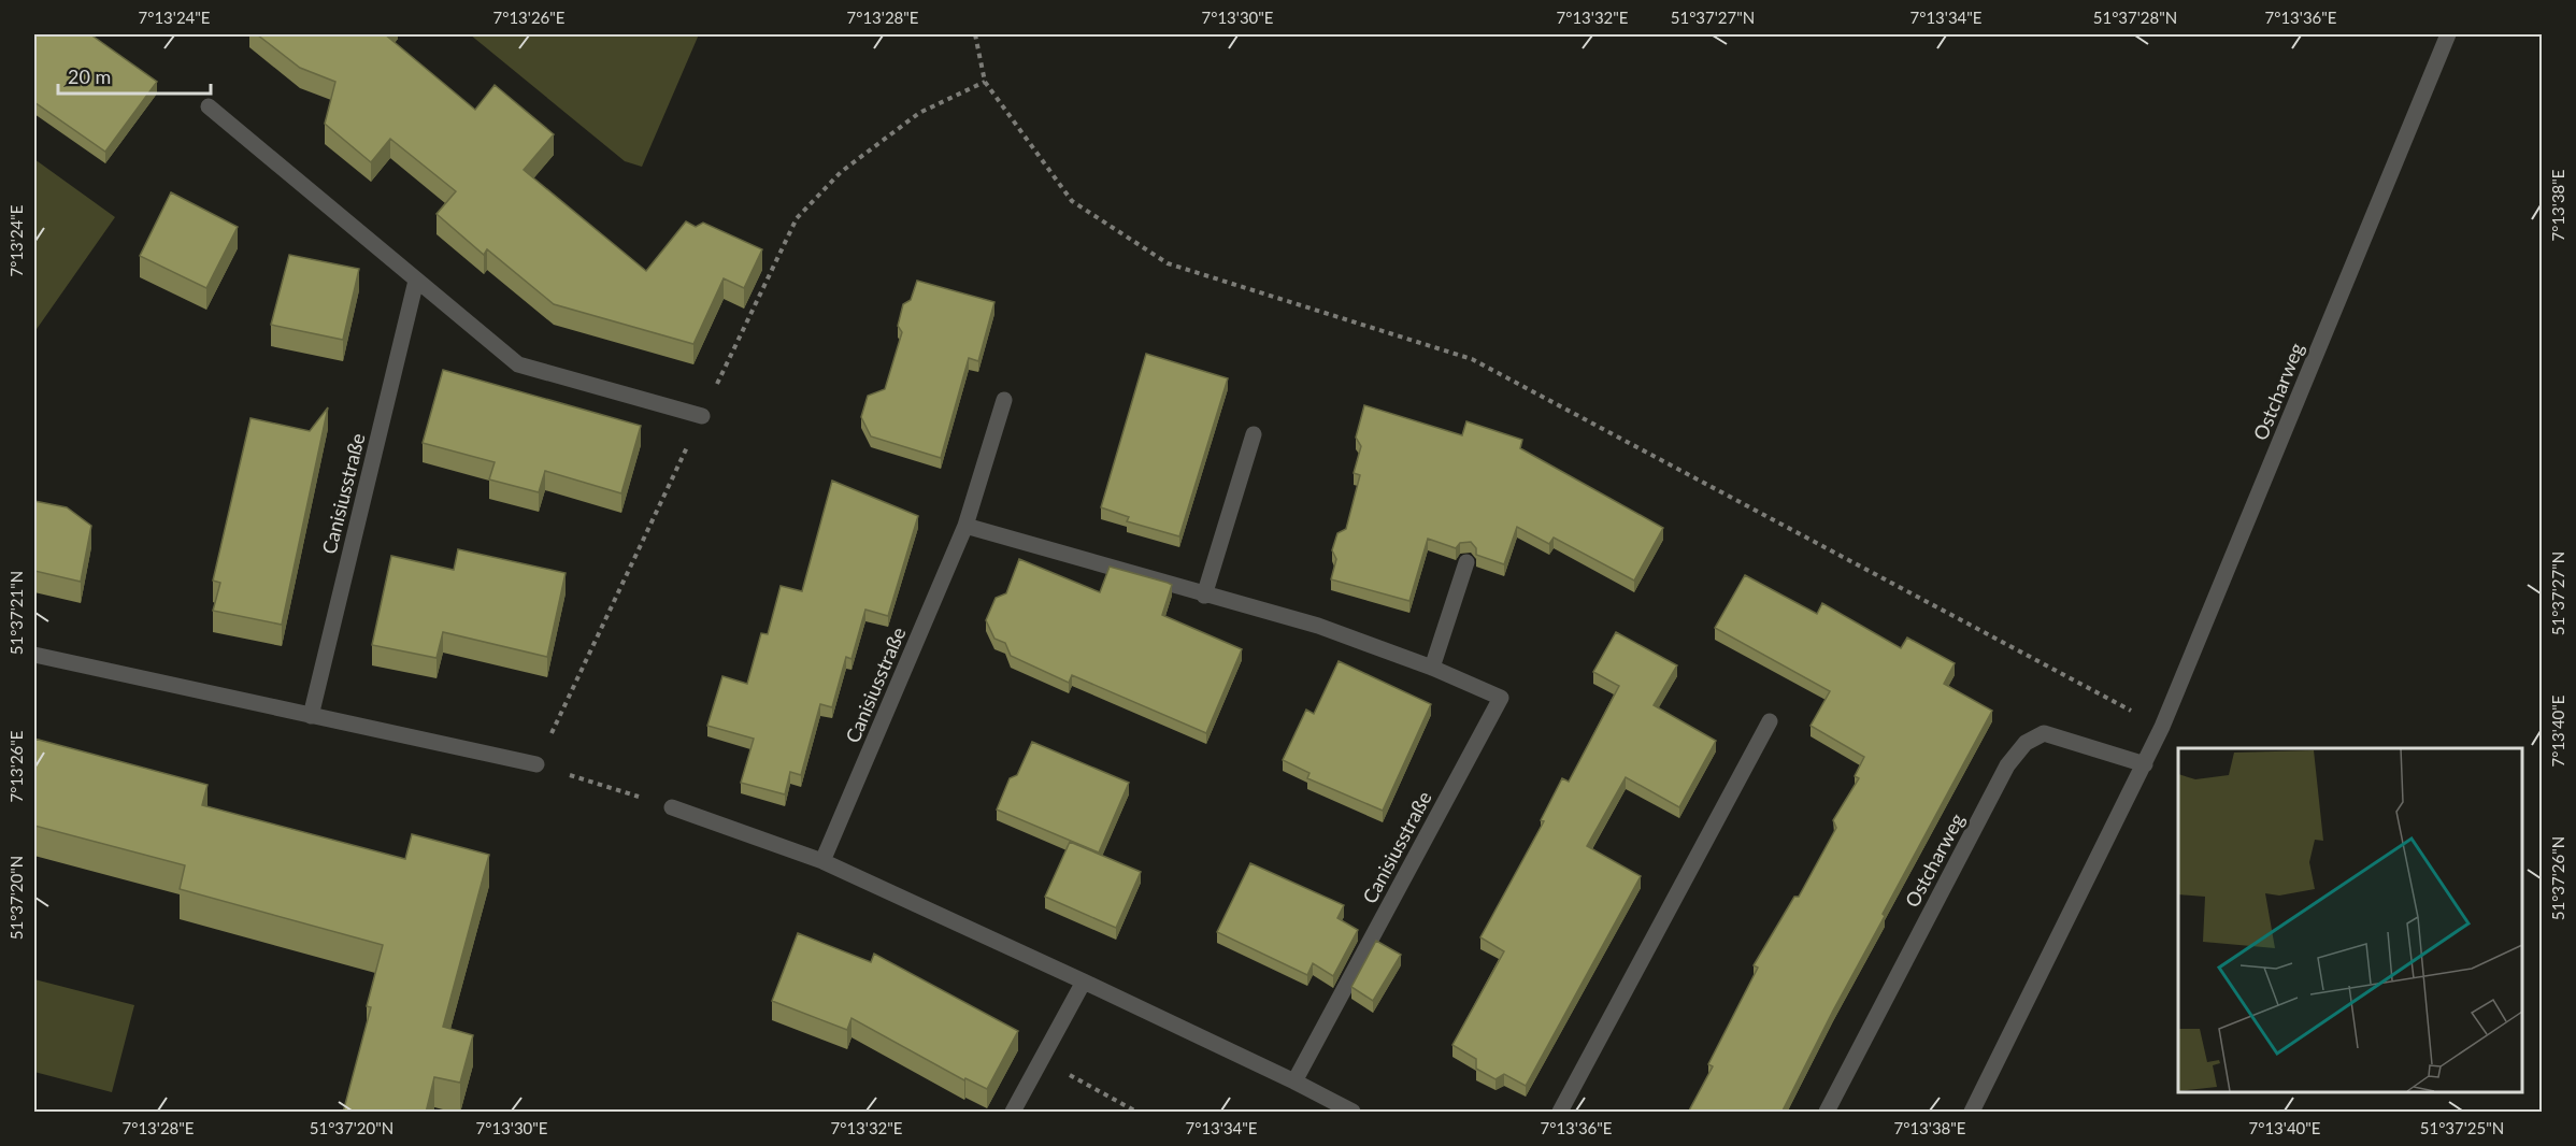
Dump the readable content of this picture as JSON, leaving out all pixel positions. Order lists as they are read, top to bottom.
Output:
{
  "streets": {
    "street": ["Ostcharweg", "Canisiusstraße"]
  },
  "scale_bar": "20 m",
  "coordinates": [
    "7°13'24\"E",
    "7°13'26\"E",
    "7°13'28\"E",
    "7°13'30\"E",
    "7°13'32\"E",
    "51°37'27\"N",
    "7°13'34\"E",
    "51°37'28\"N",
    "7°13'36\"E",
    "7°13'38\"E",
    "51°37'21\"N",
    "7°13'40\"E",
    "51°37'26\"N",
    "51°37'20\"N",
    "51°37'25\"N"
  ]
}
